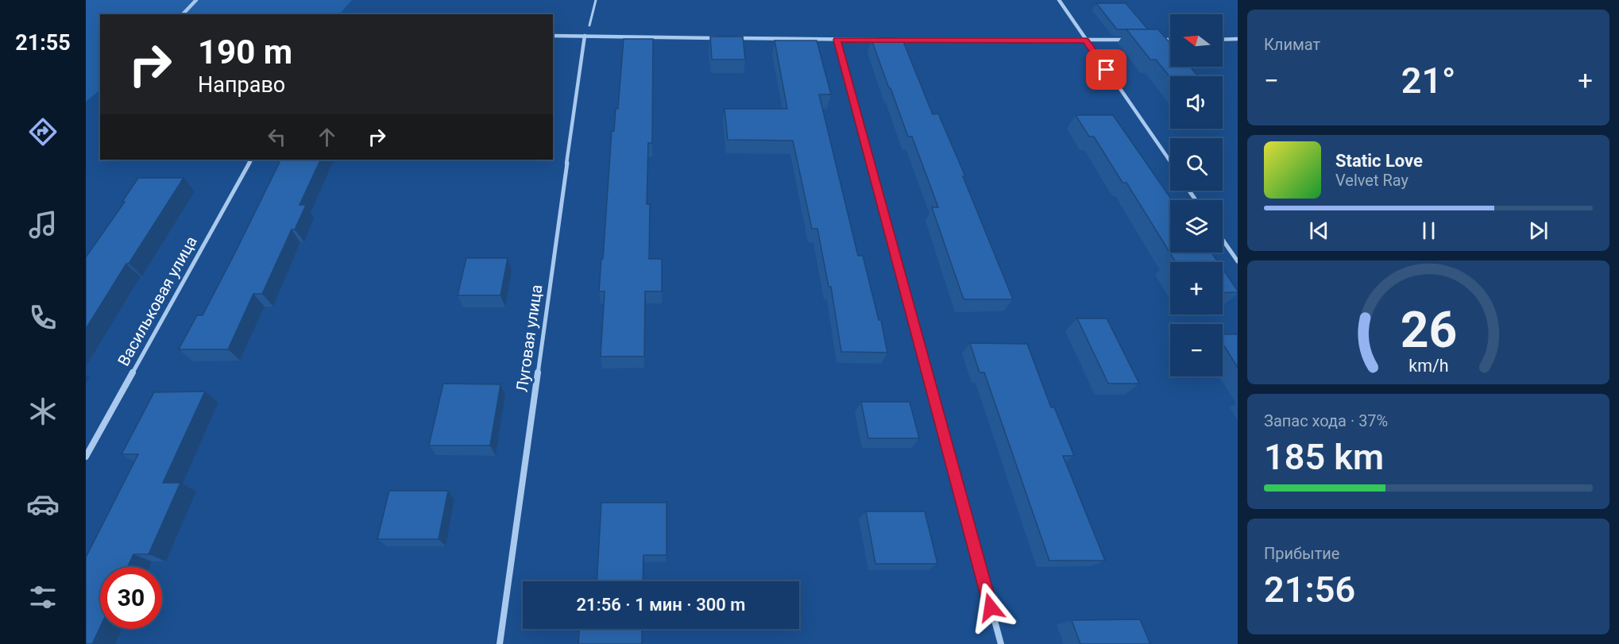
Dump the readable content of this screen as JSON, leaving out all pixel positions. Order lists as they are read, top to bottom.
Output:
{
  "streets": {
    "street": ["Васильковая улица", "Луговая улица"]
  },
  "north": "left",
  "page": {
    "tabs": "21:55",
    "tile": [
      "Климат",
      ["Запас хода · 37%", "185 km"],
      ["Прибытие", "21:56"]
    ],
    "map_buttons": ["+", "−"],
    "turn": ["190 m", "Направо"],
    "heat": ["−", "21°", "+"],
    "song": ["Static Love", "Velvet Ray"],
    "limit": "30",
    "trip": "21:56 · 1 мин · 300 m",
    "gauge": ["26", "km/h"]
  }
}
